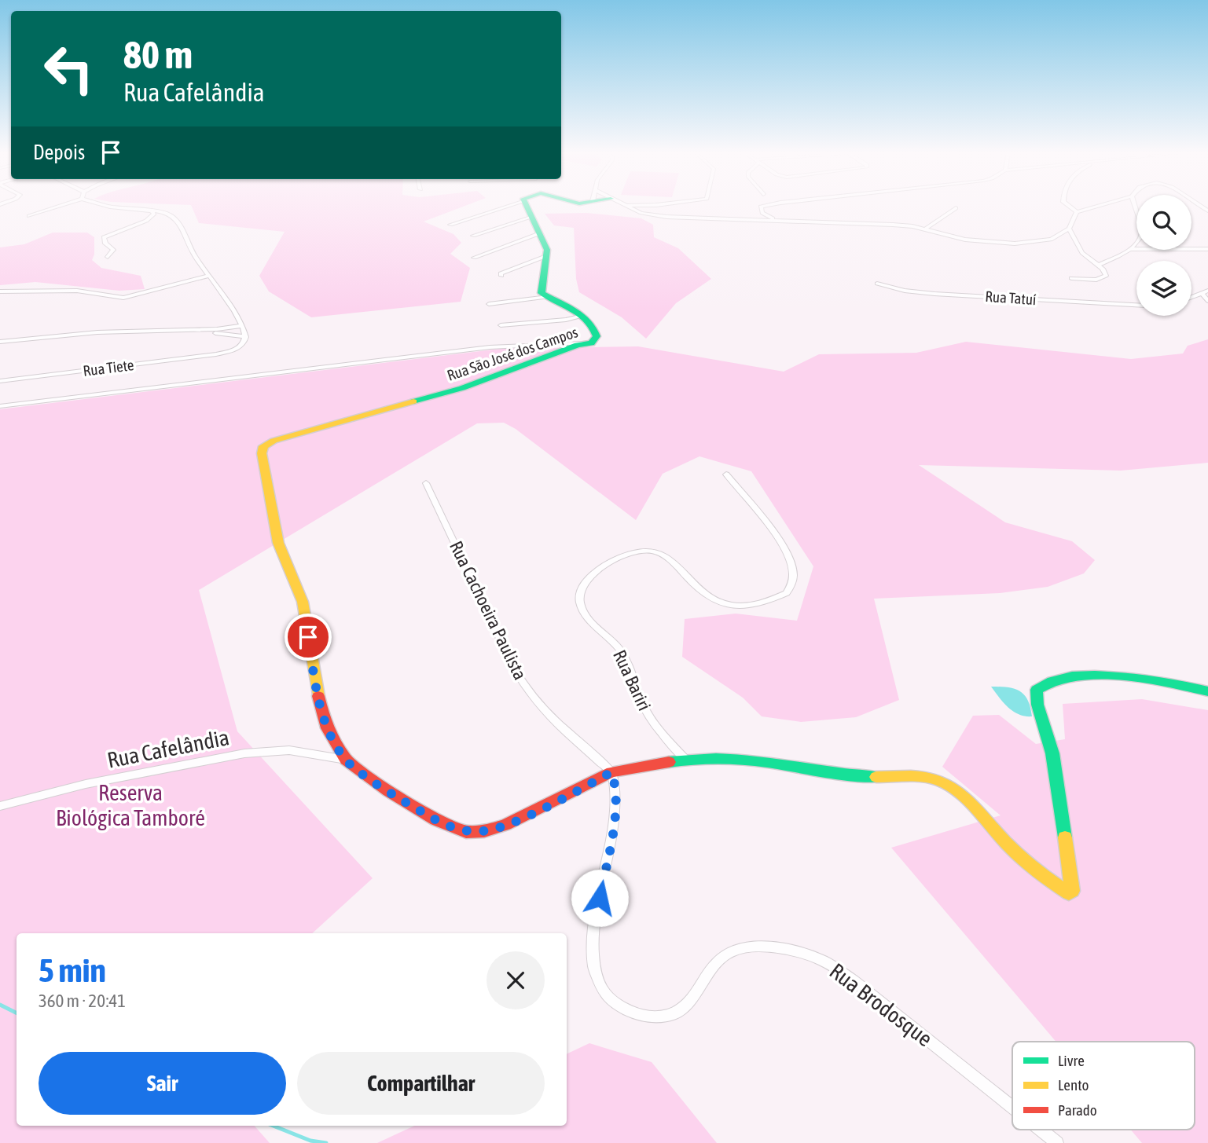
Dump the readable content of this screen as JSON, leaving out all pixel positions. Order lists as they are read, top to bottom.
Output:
{
  "streets": {
    "street": [
      "Rua Tatuí",
      "Rua São José dos Campos",
      "Rua Tiete",
      "Rua Cachoeira Paulista",
      "Rua Bariri",
      "Rua Cafelândia",
      "Rua Brodosque"
    ]
  },
  "crossings": [
    ["Rua São José dos Campos", "Rua Cafelândia"],
    ["Rua Cachoeira Paulista", "Rua Cafelândia"],
    ["Rua Cachoeira Paulista", "Rua Brodosque"],
    ["Rua Bariri", "Rua Cafelândia"],
    ["Rua Cafelândia", "Rua Brodosque"]
  ],
  "parks": ["Reserva Biológica Tamboré"],
  "legend": ["Livre", "Lento", "Parado"],
  "page": {
    "turn": ["80 m", "Rua Cafelândia"],
    "then": "Depois",
    "heading": ["5 min", "360 m · 20:41"],
    "buttons": ["Sair", "Compartilhar"]
  }
}
